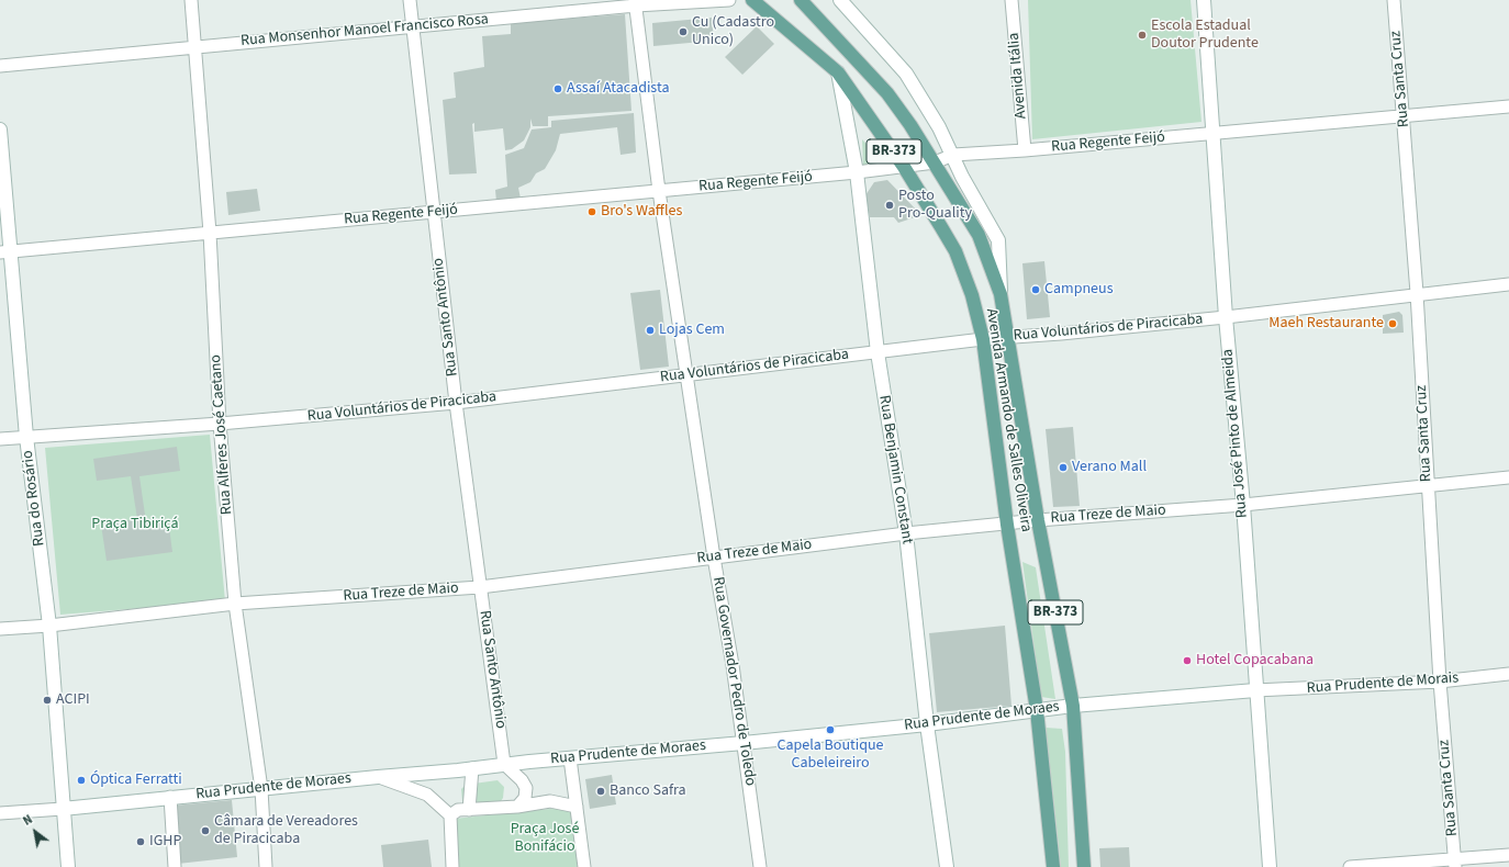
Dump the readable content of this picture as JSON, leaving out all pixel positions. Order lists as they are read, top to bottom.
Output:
{
  "streets": {
    "main road": ["BR-373", "Avenida Armando de Salles Oliveira"],
    "street": [
      "Rua Monsenhor Manoel Francisco Rosa",
      "Avenida Itália",
      "Rua Santa Cruz",
      "Rua Regente Feijó",
      "Rua Santo Antônio",
      "Rua Voluntários de Piracicaba",
      "Rua José Pinto de Almeida",
      "Rua Alferes José Caetano",
      "Rua Benjamin Constant",
      "Rua do Rosário",
      "Rua Treze de Maio",
      "Rua Governador Pedro de Toledo",
      "Rua Prudente de Morais",
      "Rua Prudente de Moraes"
    ]
  },
  "crossings": [
    ["Rua Monsenhor Manoel Francisco Rosa", "Rua Santo Antônio"],
    ["Rua Monsenhor Manoel Francisco Rosa", "Rua Alferes José Caetano"],
    ["Rua Monsenhor Manoel Francisco Rosa", "Rua Governador Pedro de Toledo"],
    ["Avenida Itália", "Rua Regente Feijó"],
    ["Rua Santa Cruz", "Rua Regente Feijó"],
    ["Rua Santa Cruz", "Rua Voluntários de Piracicaba"],
    ["Rua Santa Cruz", "Rua Treze de Maio"],
    ["Rua Santa Cruz", "Rua Prudente de Morais"],
    ["Rua Regente Feijó", "Rua Santo Antônio"],
    ["Rua Regente Feijó", "Avenida Armando de Salles Oliveira"],
    ["Rua Regente Feijó", "Rua José Pinto de Almeida"],
    ["Rua Regente Feijó", "Rua Alferes José Caetano"],
    ["Rua Regente Feijó", "Rua Benjamin Constant"],
    ["Rua Regente Feijó", "Rua do Rosário"],
    ["Rua Regente Feijó", "Rua Governador Pedro de Toledo"],
    ["Rua Santo Antônio", "Rua Voluntários de Piracicaba"],
    ["Rua Santo Antônio", "Rua Treze de Maio"],
    ["Rua Santo Antônio", "Rua Prudente de Moraes"],
    ["Rua Voluntários de Piracicaba", "Avenida Armando de Salles Oliveira"],
    ["Rua Voluntários de Piracicaba", "Rua José Pinto de Almeida"],
    ["Rua Voluntários de Piracicaba", "Rua Alferes José Caetano"],
    ["Rua Voluntários de Piracicaba", "Rua Benjamin Constant"],
    ["Rua Voluntários de Piracicaba", "Rua do Rosário"],
    ["Rua Voluntários de Piracicaba", "Rua Governador Pedro de Toledo"],
    ["Avenida Armando de Salles Oliveira", "Rua Benjamin Constant"],
    ["Avenida Armando de Salles Oliveira", "Rua Treze de Maio"],
    ["Avenida Armando de Salles Oliveira", "Rua Prudente de Moraes"],
    ["Rua José Pinto de Almeida", "Rua Treze de Maio"],
    ["Rua José Pinto de Almeida", "Rua Prudente de Morais"],
    ["Rua José Pinto de Almeida", "Rua Prudente de Moraes"],
    ["Rua Alferes José Caetano", "Rua Treze de Maio"],
    ["Rua Alferes José Caetano", "Rua Prudente de Moraes"],
    ["Rua Benjamin Constant", "Rua Treze de Maio"],
    ["Rua Benjamin Constant", "Rua Prudente de Moraes"],
    ["Rua do Rosário", "Rua Treze de Maio"],
    ["Rua do Rosário", "Rua Prudente de Moraes"],
    ["Rua Treze de Maio", "Rua Governador Pedro de Toledo"],
    ["Rua Governador Pedro de Toledo", "Rua Prudente de Moraes"],
    ["Rua Prudente de Morais", "Rua Prudente de Moraes"]
  ],
  "parks": ["Praça Tibiriçá", "Praça José Bonifácio"],
  "places": [
    "Cu (Cadastro Unico)",
    "Escola Estadual Doutor Prudente",
    "Assaí Atacadista",
    "Posto Pro-Quality",
    "Bro's Waffles",
    "Campneus",
    "Maeh Restaurante",
    "Lojas Cem",
    "Verano Mall",
    "Hotel Copacabana",
    "ACIPI",
    "Capela Boutique Cabeleireiro",
    "Óptica Ferratti",
    "Banco Safra",
    "Câmara de Vereadores de Piracicaba",
    "IGHP"
  ],
  "north": "top left"
}
